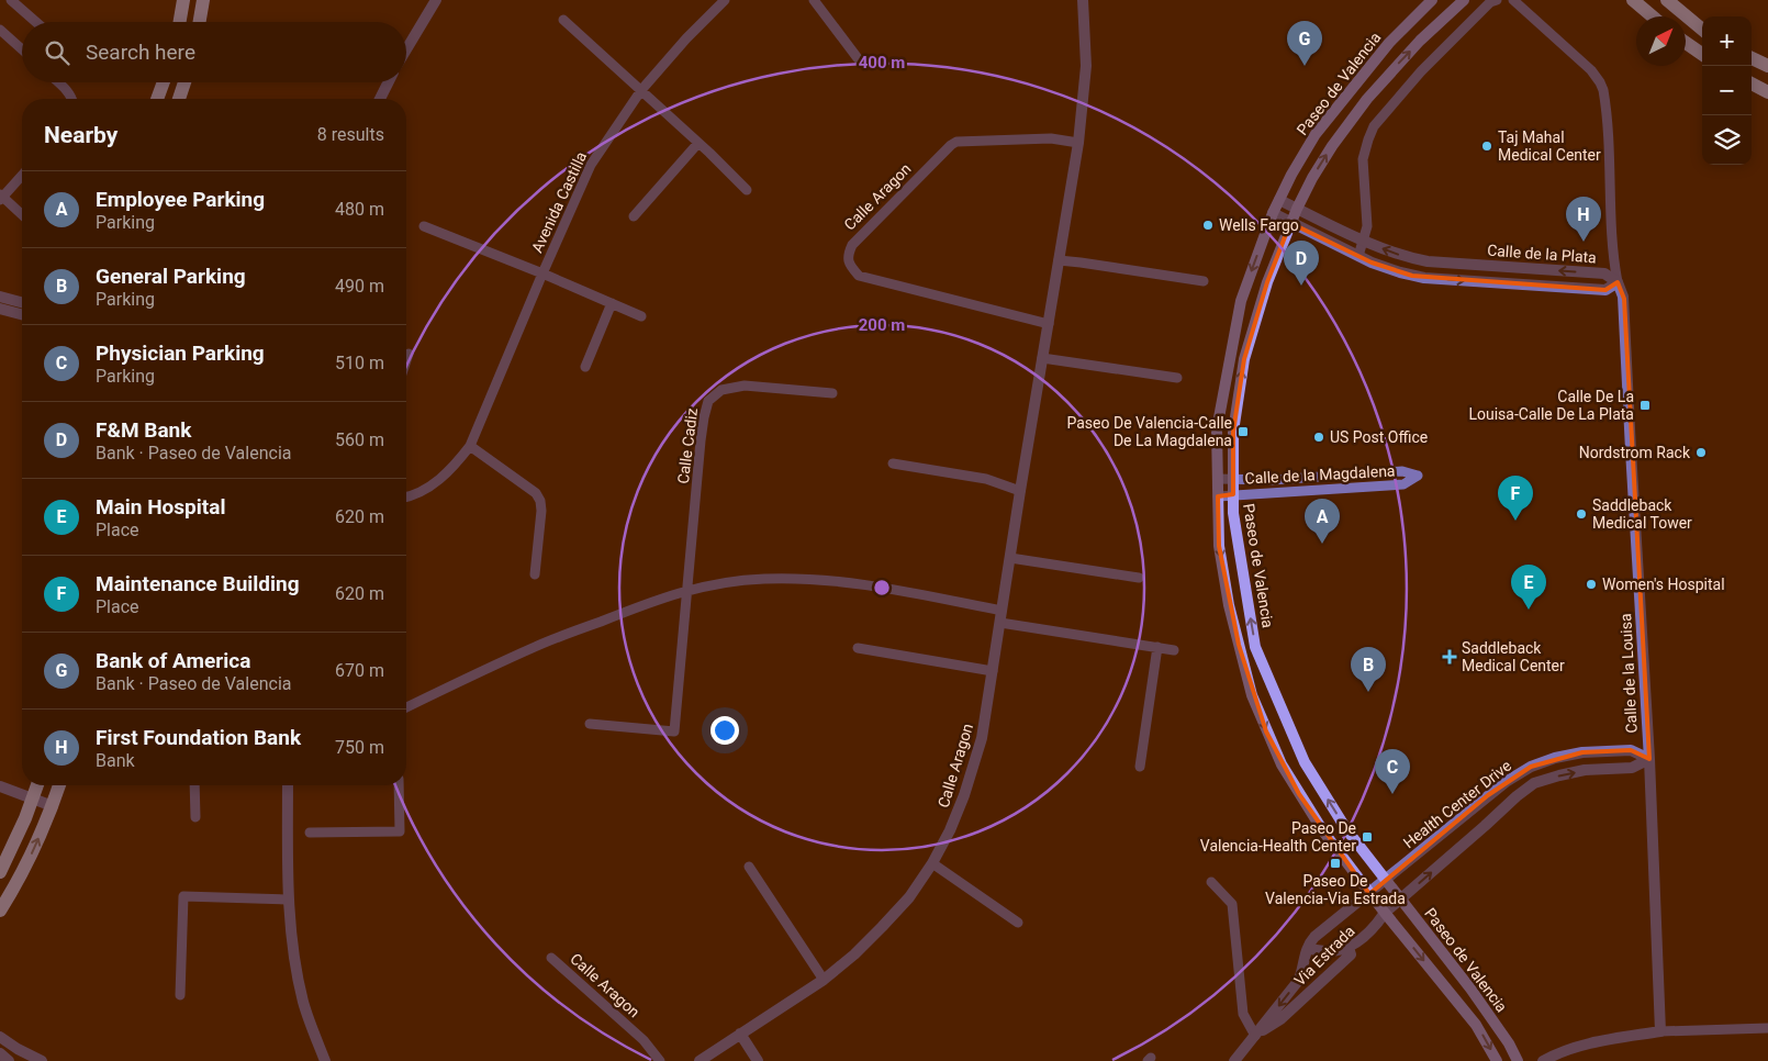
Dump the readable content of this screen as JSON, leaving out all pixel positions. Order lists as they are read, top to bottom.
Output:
{
  "streets": {
    "main road": ["Paseo de Valencia"],
    "street": [
      "Calle Aragon",
      "Avenida Castilla",
      "Calle de la Plata",
      "Calle Cadiz",
      "Calle de la Magdalena",
      "Calle de la Louisa",
      "Health Center Drive",
      "Via Estrada"
    ]
  },
  "crossings": [
    ["Paseo de Valencia", "Calle de la Plata"],
    ["Paseo de Valencia", "Calle de la Magdalena"],
    ["Paseo de Valencia", "Health Center Drive"],
    ["Paseo de Valencia", "Via Estrada"],
    ["Calle de la Plata", "Calle de la Louisa"],
    ["Calle de la Louisa", "Health Center Drive"],
    ["Health Center Drive", "Via Estrada"]
  ],
  "places": {
    "other": [
      "Taj Mahal Medical Center",
      "Wells Fargo",
      "US Post Office",
      "Nordstrom Rack",
      "Saddleback Medical Tower",
      "Women's Hospital"
    ],
    "transit": [
      "Calle De La Louisa-Calle De La Plata",
      "Paseo De Valencia-Calle De La Magdalena",
      "Paseo De Valencia-Health Center",
      "Paseo De Valencia-Via Estrada"
    ],
    "health": ["Saddleback Medical Center"]
  },
  "north": "top right",
  "page": {
    "map_buttons": ["+", "−"],
    "pins": [
      "G",
      "H",
      "D",
      "F",
      "A",
      "E",
      "B",
      "C"
    ],
    "search": "Search here",
    "heading": ["Nearby", "8 results"],
    "list": [
      {
        "mark": "A",
        "name": "Employee Parking",
        "note": "Parking",
        "value": "480 m"
      },
      {
        "mark": "B",
        "name": "General Parking",
        "note": "Parking",
        "value": "490 m"
      },
      {
        "mark": "C",
        "name": "Physician Parking",
        "note": "Parking",
        "value": "510 m"
      },
      {
        "mark": "D",
        "name": "F&M Bank",
        "note": "Bank · Paseo de Valencia",
        "value": "560 m"
      },
      {
        "mark": "E",
        "name": "Main Hospital",
        "note": "Place",
        "value": "620 m"
      },
      {
        "mark": "F",
        "name": "Maintenance Building",
        "note": "Place",
        "value": "620 m"
      },
      {
        "mark": "G",
        "name": "Bank of America",
        "note": "Bank · Paseo de Valencia",
        "value": "670 m"
      },
      {
        "mark": "H",
        "name": "First Foundation Bank",
        "note": "Bank",
        "value": "750 m"
      }
    ]
  },
  "rings": ["400 m", "200 m"]
}
